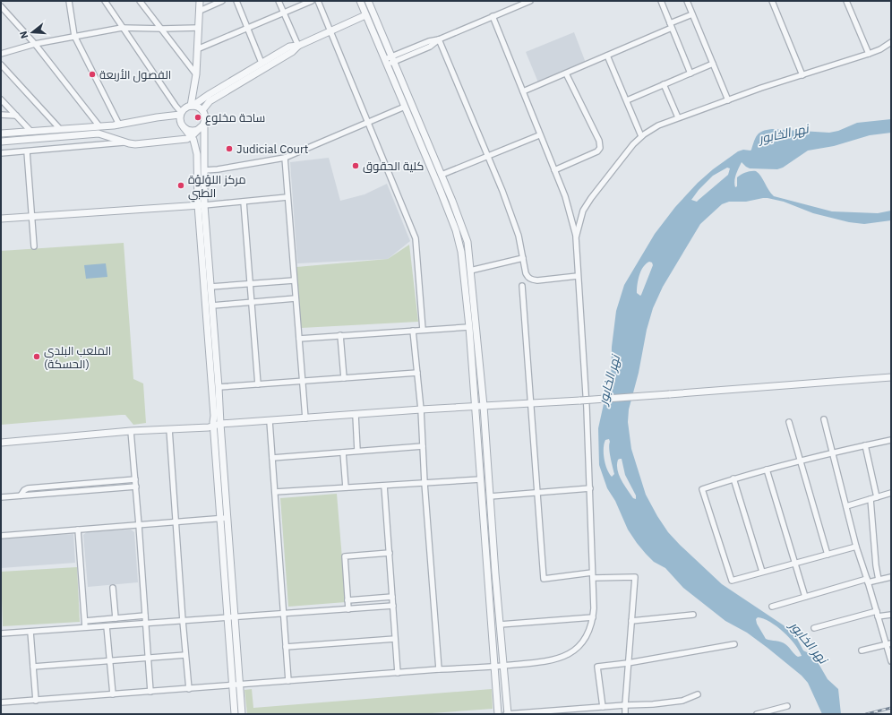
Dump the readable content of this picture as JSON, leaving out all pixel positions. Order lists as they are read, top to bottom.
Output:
{
  "water": ["نهر الخابور"],
  "places": [
    "الفصول الأربعة",
    "ساحة مخلوع",
    "Judicial Court",
    "كلية الحقوق",
    "مركز اللؤلؤة الطبي",
    "الملعب البلدي (الحسكة)"
  ],
  "north": "left"
}
